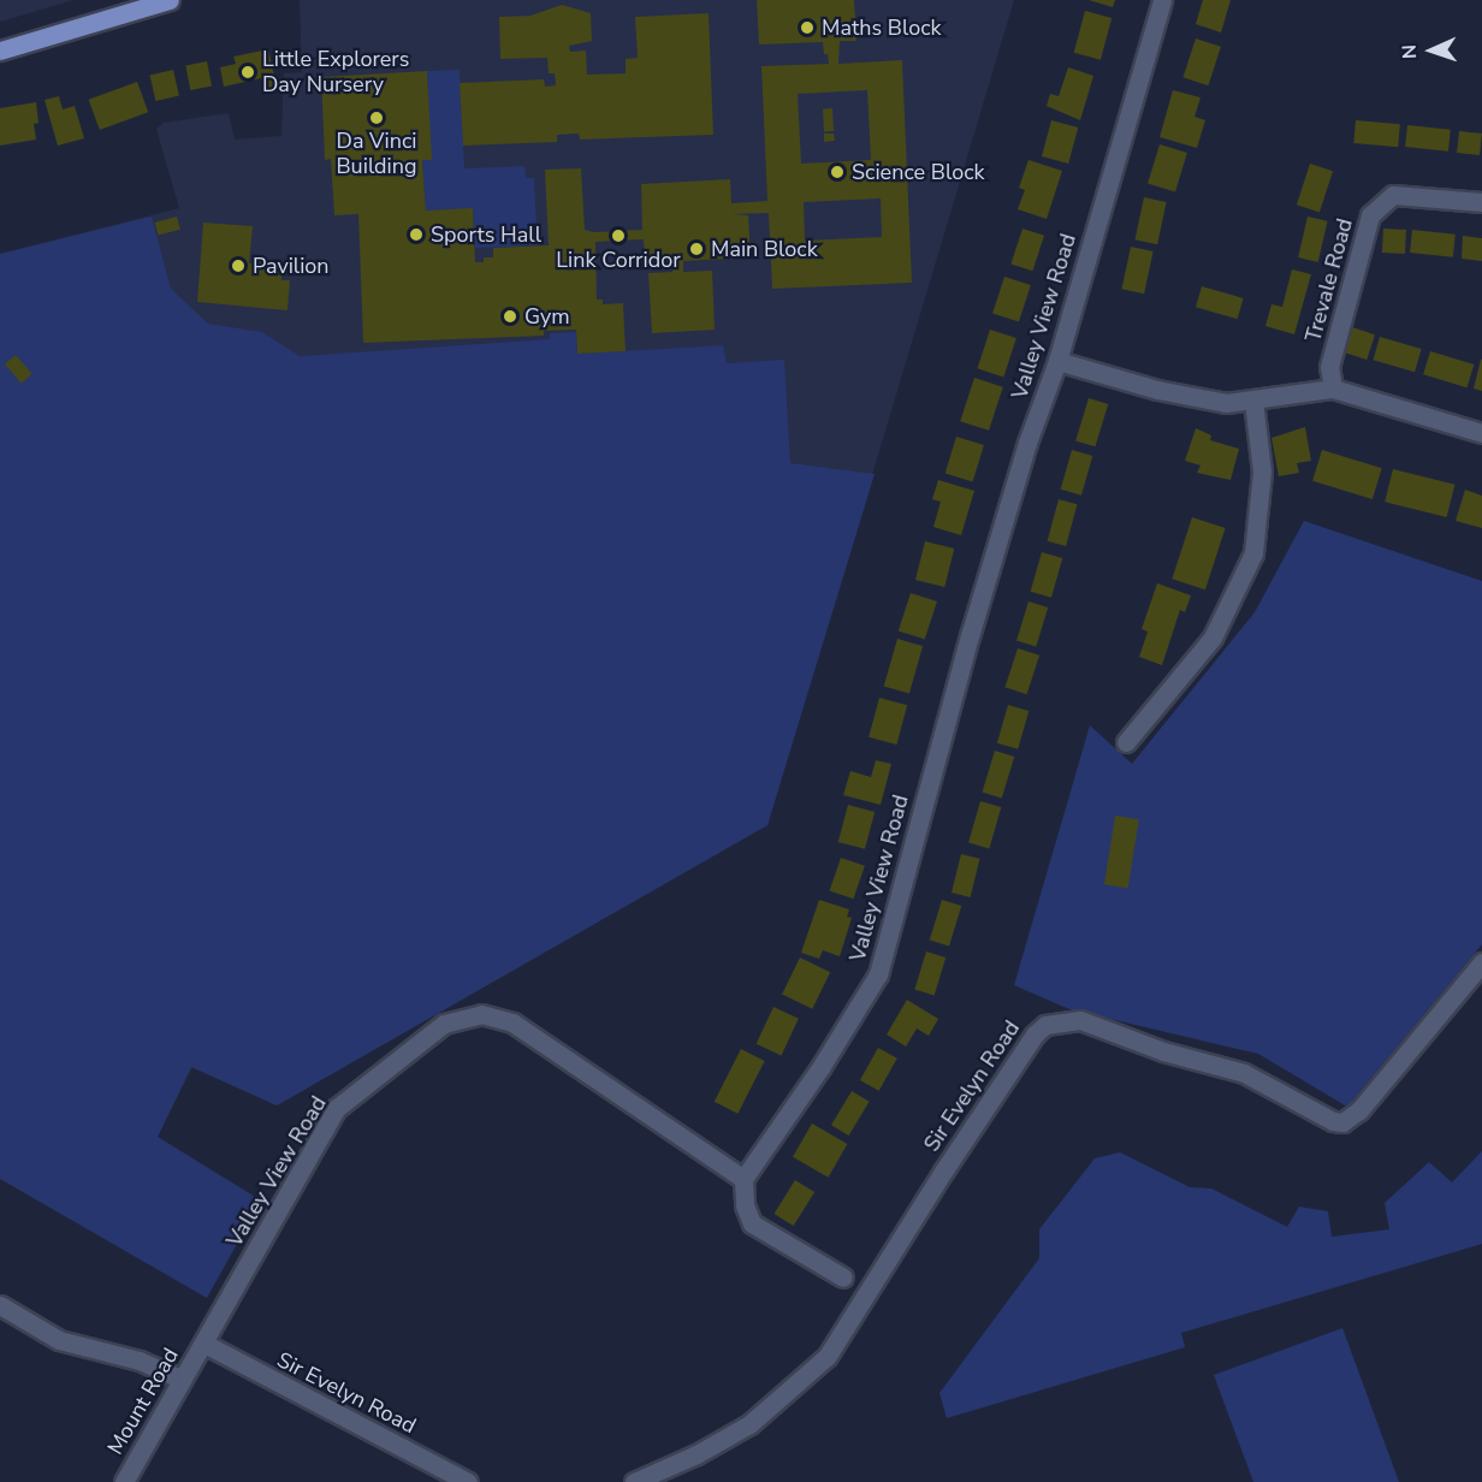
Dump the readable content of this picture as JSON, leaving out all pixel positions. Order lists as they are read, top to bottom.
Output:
{
  "streets": {
    "street": [
      "Trevale Road",
      "Valley View Road",
      "Sir Evelyn Road",
      "Mount Road"
    ]
  },
  "crossings": [
    ["Valley View Road", "Sir Evelyn Road"],
    ["Valley View Road", "Mount Road"],
    ["Sir Evelyn Road", "Mount Road"]
  ],
  "places": [
    "Maths Block",
    "Little Explorers Day Nursery",
    "Da Vinci Building",
    "Science Block",
    "Sports Hall",
    "Link Corridor",
    "Main Block",
    "Pavilion",
    "Gym"
  ],
  "north": "left"
}
